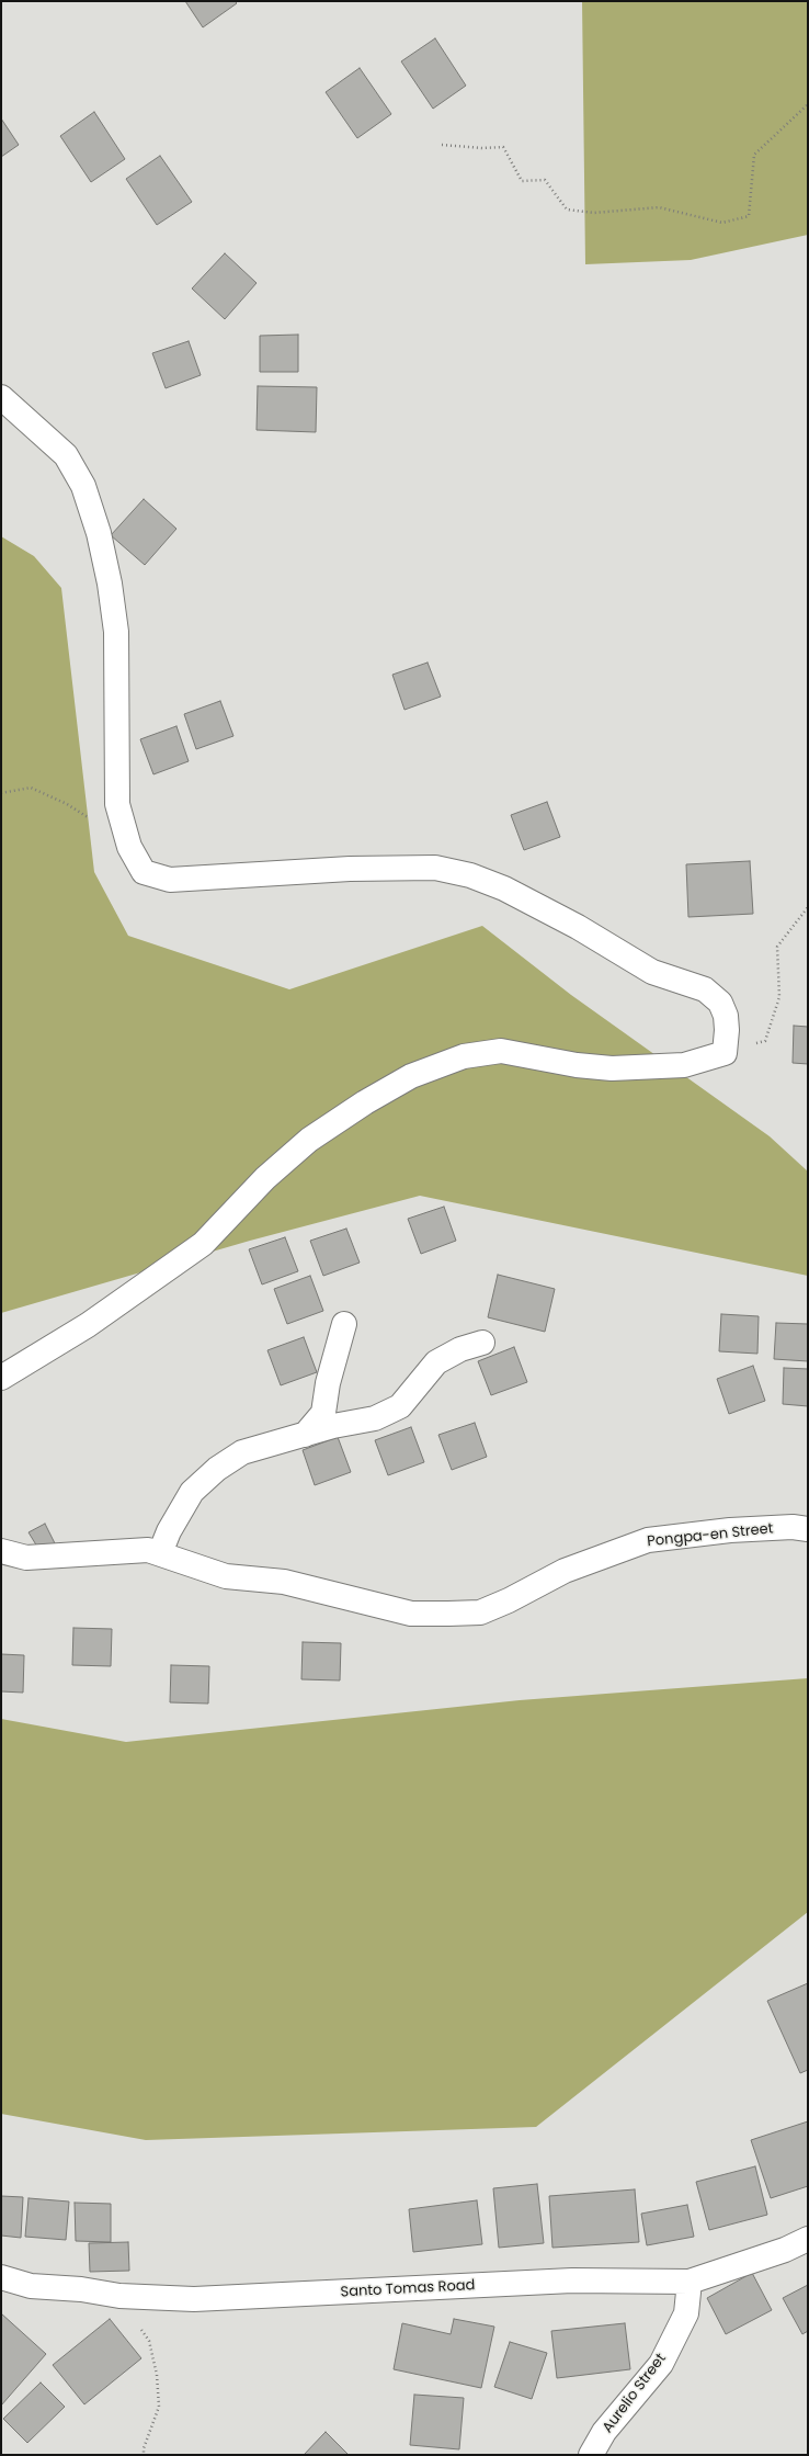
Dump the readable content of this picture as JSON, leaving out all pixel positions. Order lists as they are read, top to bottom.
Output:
{
  "streets": {
    "street": ["Pongpa-en Street", "Santo Tomas Road", "Aurelio Street"]
  },
  "crossings": [
    ["Santo Tomas Road", "Aurelio Street"]
  ]
}
